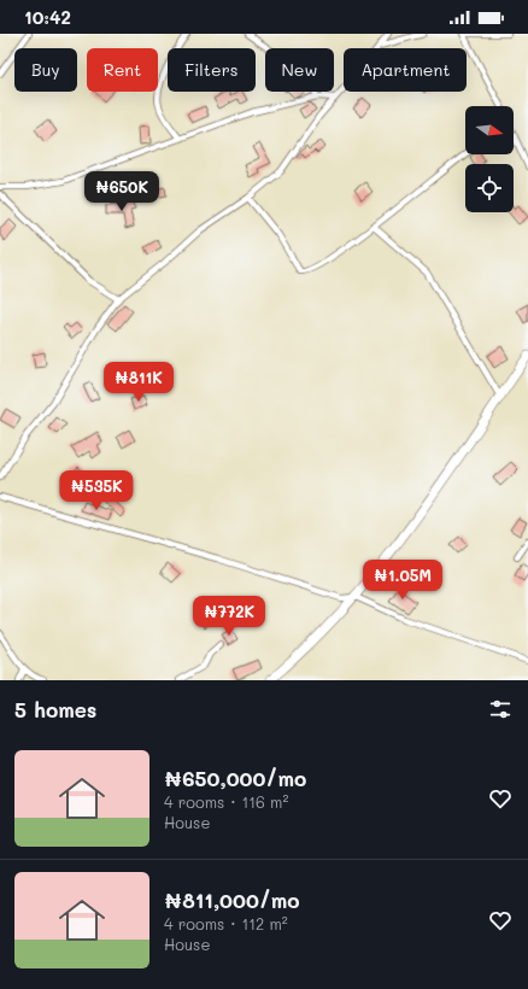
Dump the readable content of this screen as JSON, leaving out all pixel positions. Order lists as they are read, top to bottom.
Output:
{
  "north": "right",
  "page": {
    "status": "10:42",
    "chip": [
      "Buy",
      "Rent",
      "Filters",
      "New",
      "Apartment"
    ],
    "price": [
      "₦650K",
      "₦811K",
      "₦535K",
      "₦1.05M",
      "₦772K"
    ],
    "heading": "5 homes",
    "list": [
      {
        "name": "₦650,000/mo",
        "note": "4 rooms · 116 m² · House"
      },
      {
        "name": "₦811,000/mo",
        "note": "4 rooms · 112 m² · House"
      }
    ]
  }
}
